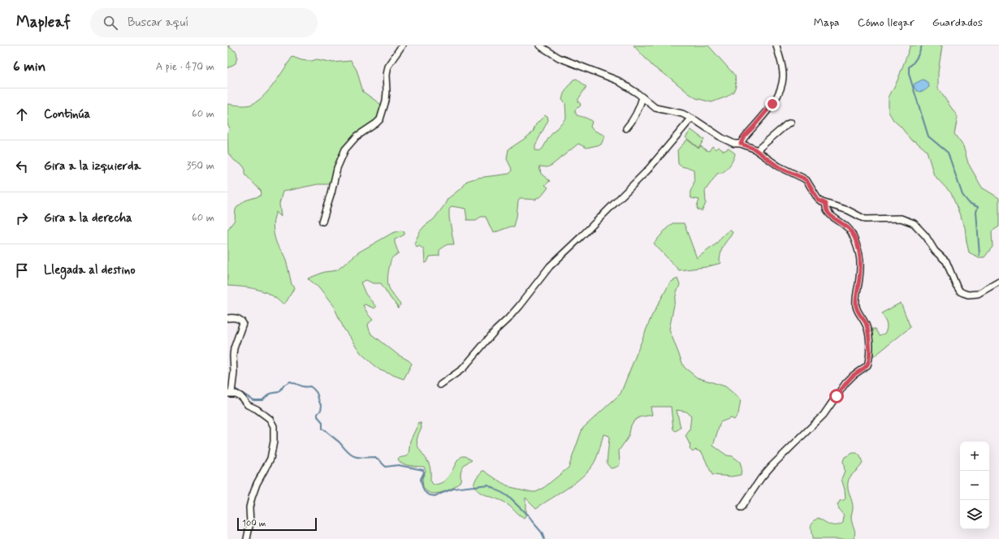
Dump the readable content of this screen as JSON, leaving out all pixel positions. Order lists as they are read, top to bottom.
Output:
{
  "scale_bar": "100 m",
  "page": {
    "header": "Mapleaf",
    "search": "Buscar aquí",
    "nav": ["Mapa", "Cómo llegar", "Guardados"],
    "heading": ["6 min", "A pie · 470 m"],
    "list": [
      ["Continúa", "60 m"],
      ["Gira a la izquierda", "350 m"],
      ["Gira a la derecha", "60 m"],
      "Llegada al destino"
    ],
    "map_buttons": ["+", "−"],
    "scale": "100 m"
  }
}
